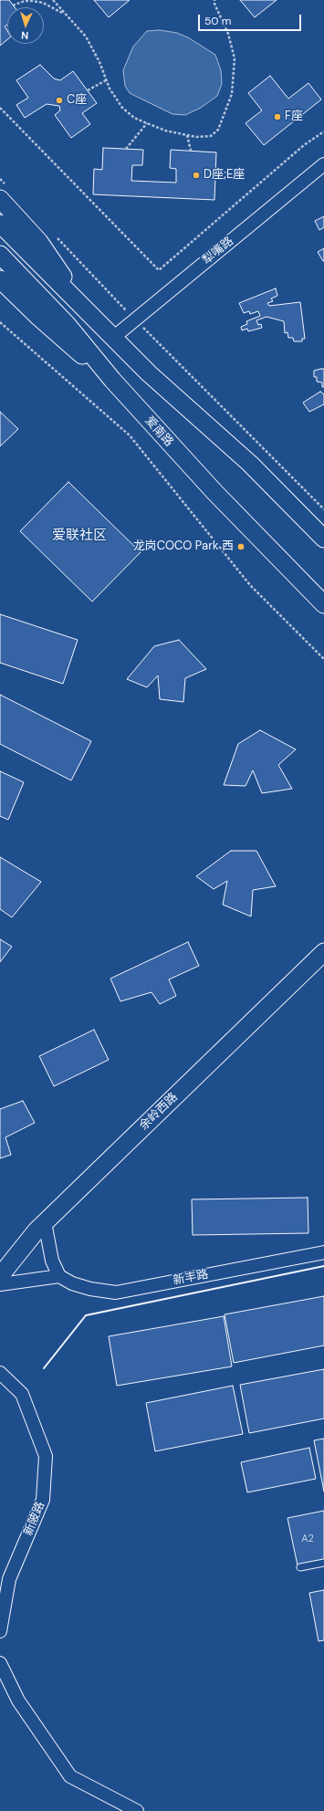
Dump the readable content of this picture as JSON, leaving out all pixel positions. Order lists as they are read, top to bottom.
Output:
{
  "streets": {
    "main road": ["爱南路", "余岭西路"],
    "street": ["犁嘴路", "新丰路", "新陂路"]
  },
  "districts": ["爱联社区"],
  "places": [
    "C座",
    "F座",
    "D座;E座",
    "龙岗COCO Park 西"
  ],
  "house_numbers": ["A2"],
  "scale_bar": "50 m",
  "north": "bottom"
}
